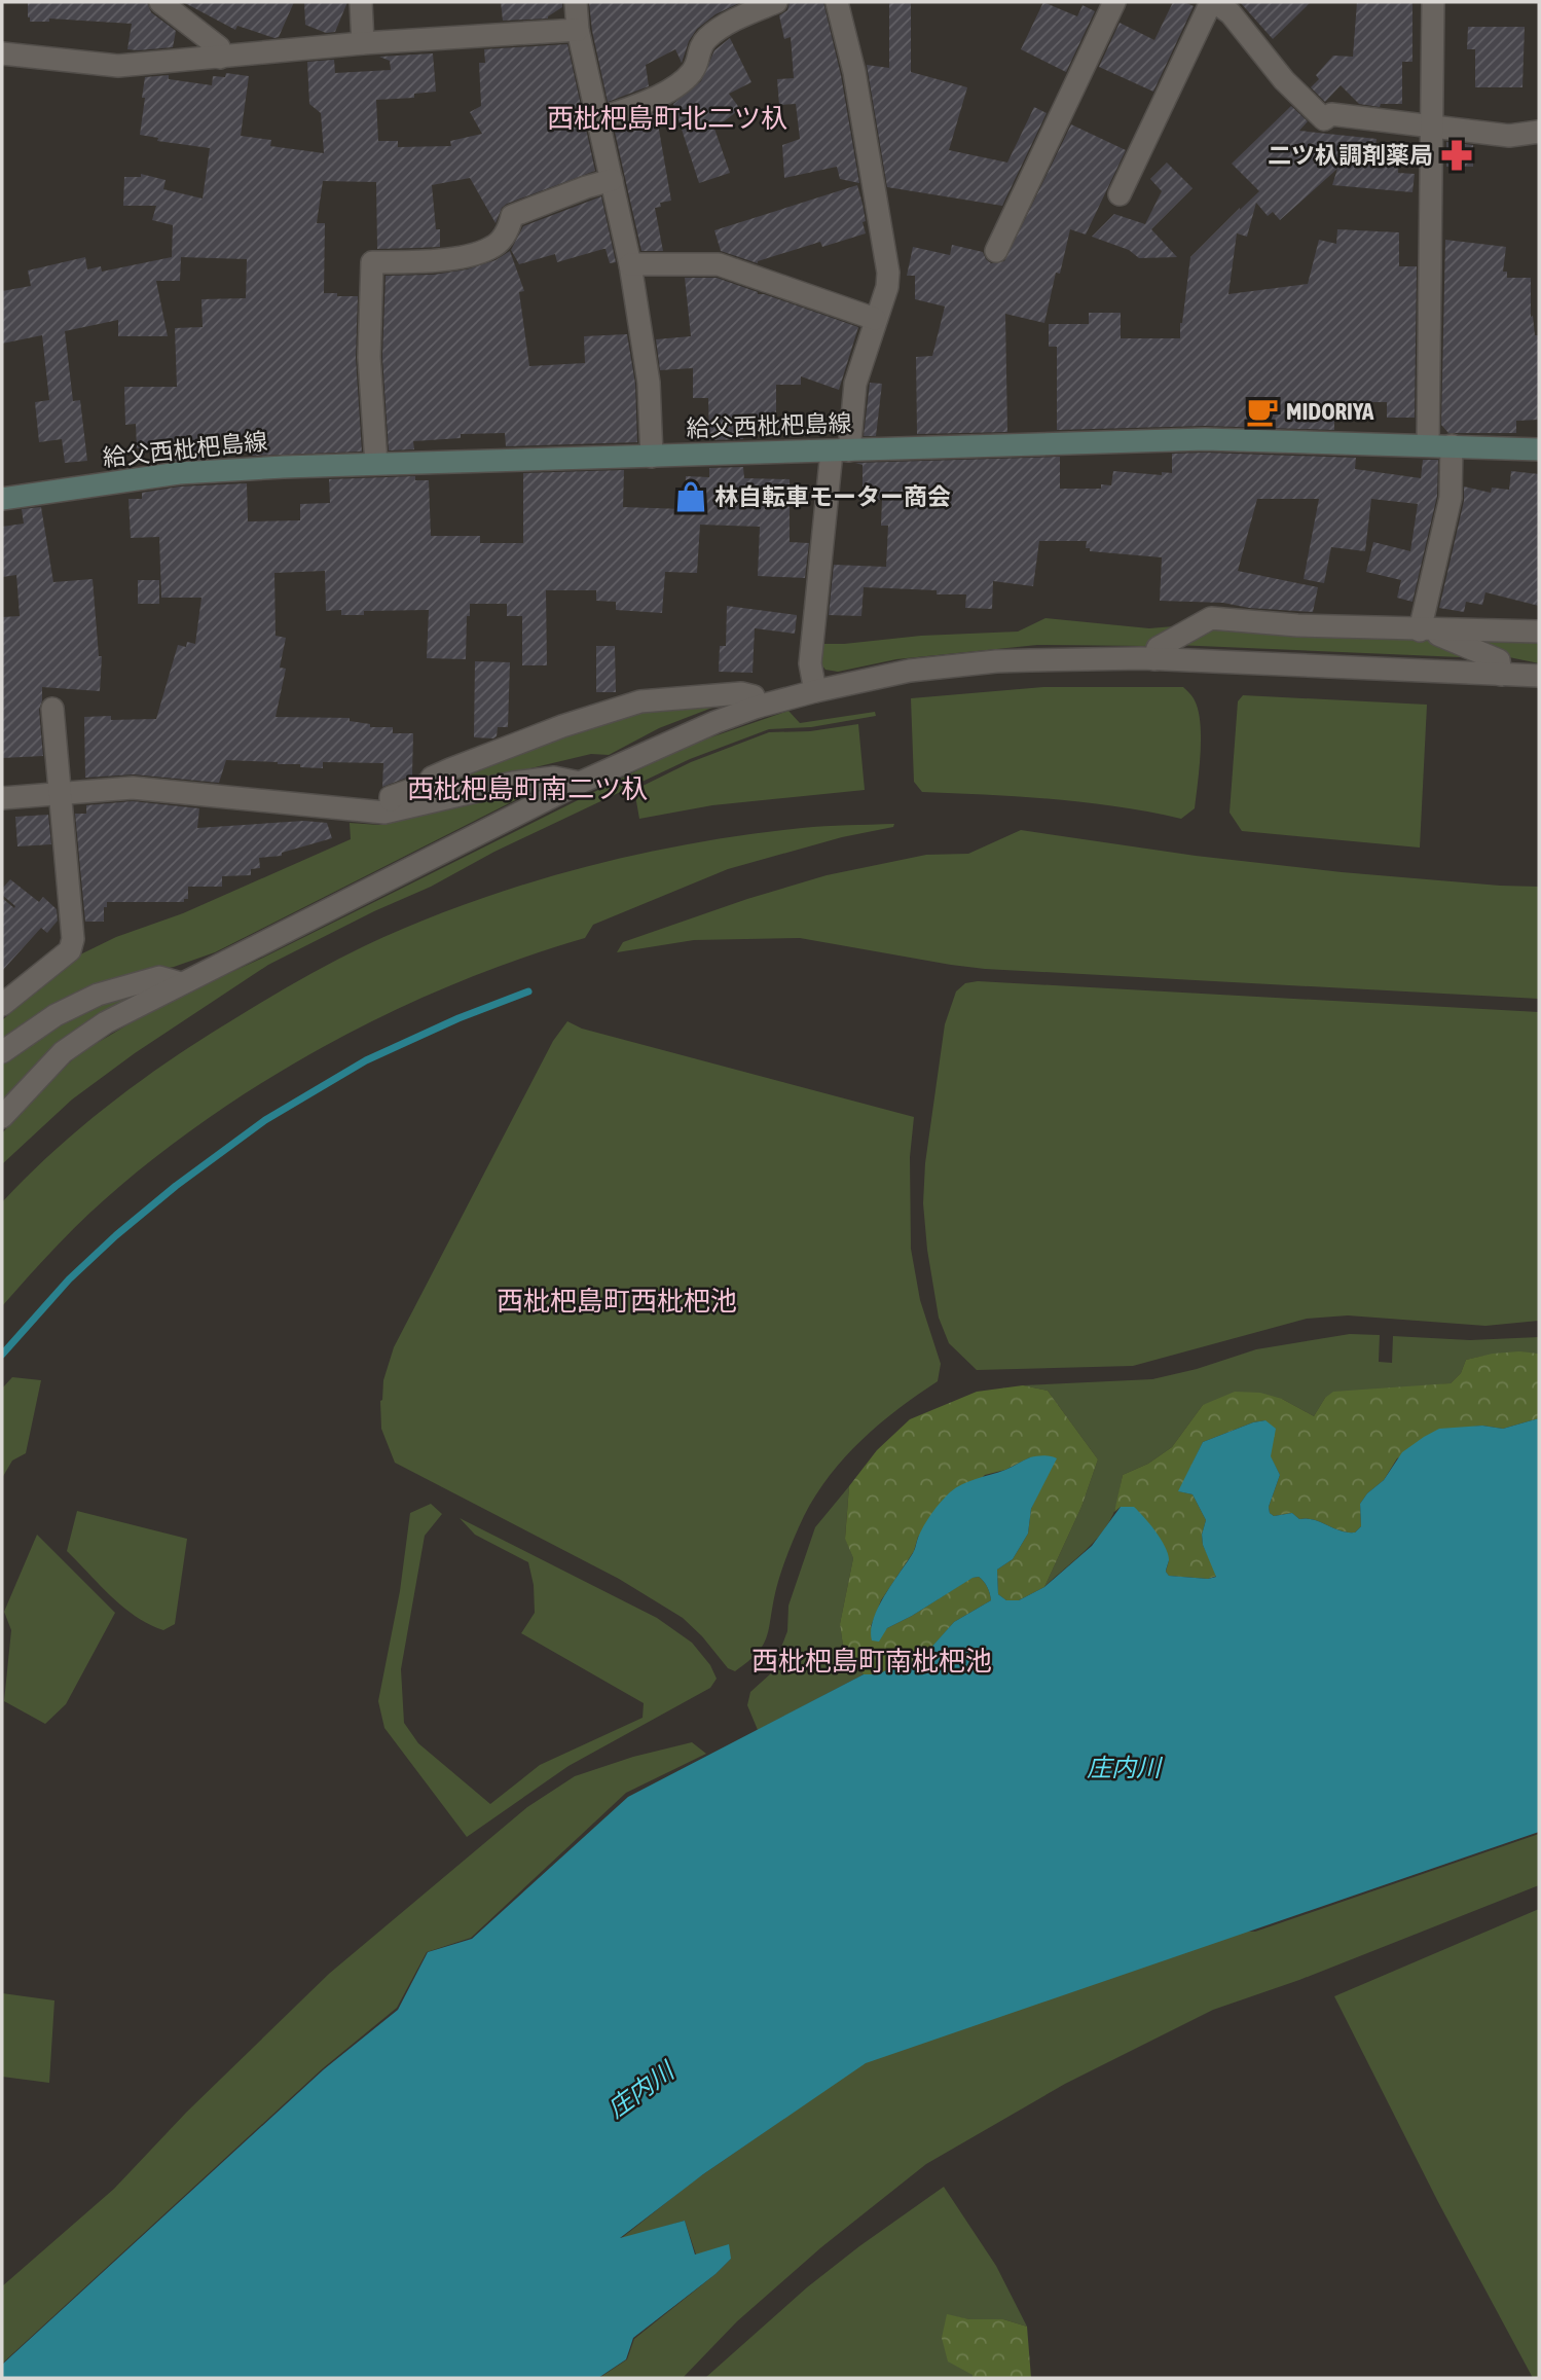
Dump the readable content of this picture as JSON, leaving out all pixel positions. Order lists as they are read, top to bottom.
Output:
{
  "streets": {
    "main road": ["給父西枇杷島線"]
  },
  "districts": [
    "西枇杷島町北二ツ杁",
    "西枇杷島町南二ツ杁",
    "西枇杷島町西枇杷池",
    "西枇杷島町南枇杷池"
  ],
  "water": ["庄内川"],
  "places": {
    "pharmacy": ["二ツ杁調剤薬局"],
    "cafe": ["MIDORIYA"],
    "shop": ["林自転車モーター商会"]
  }
}
